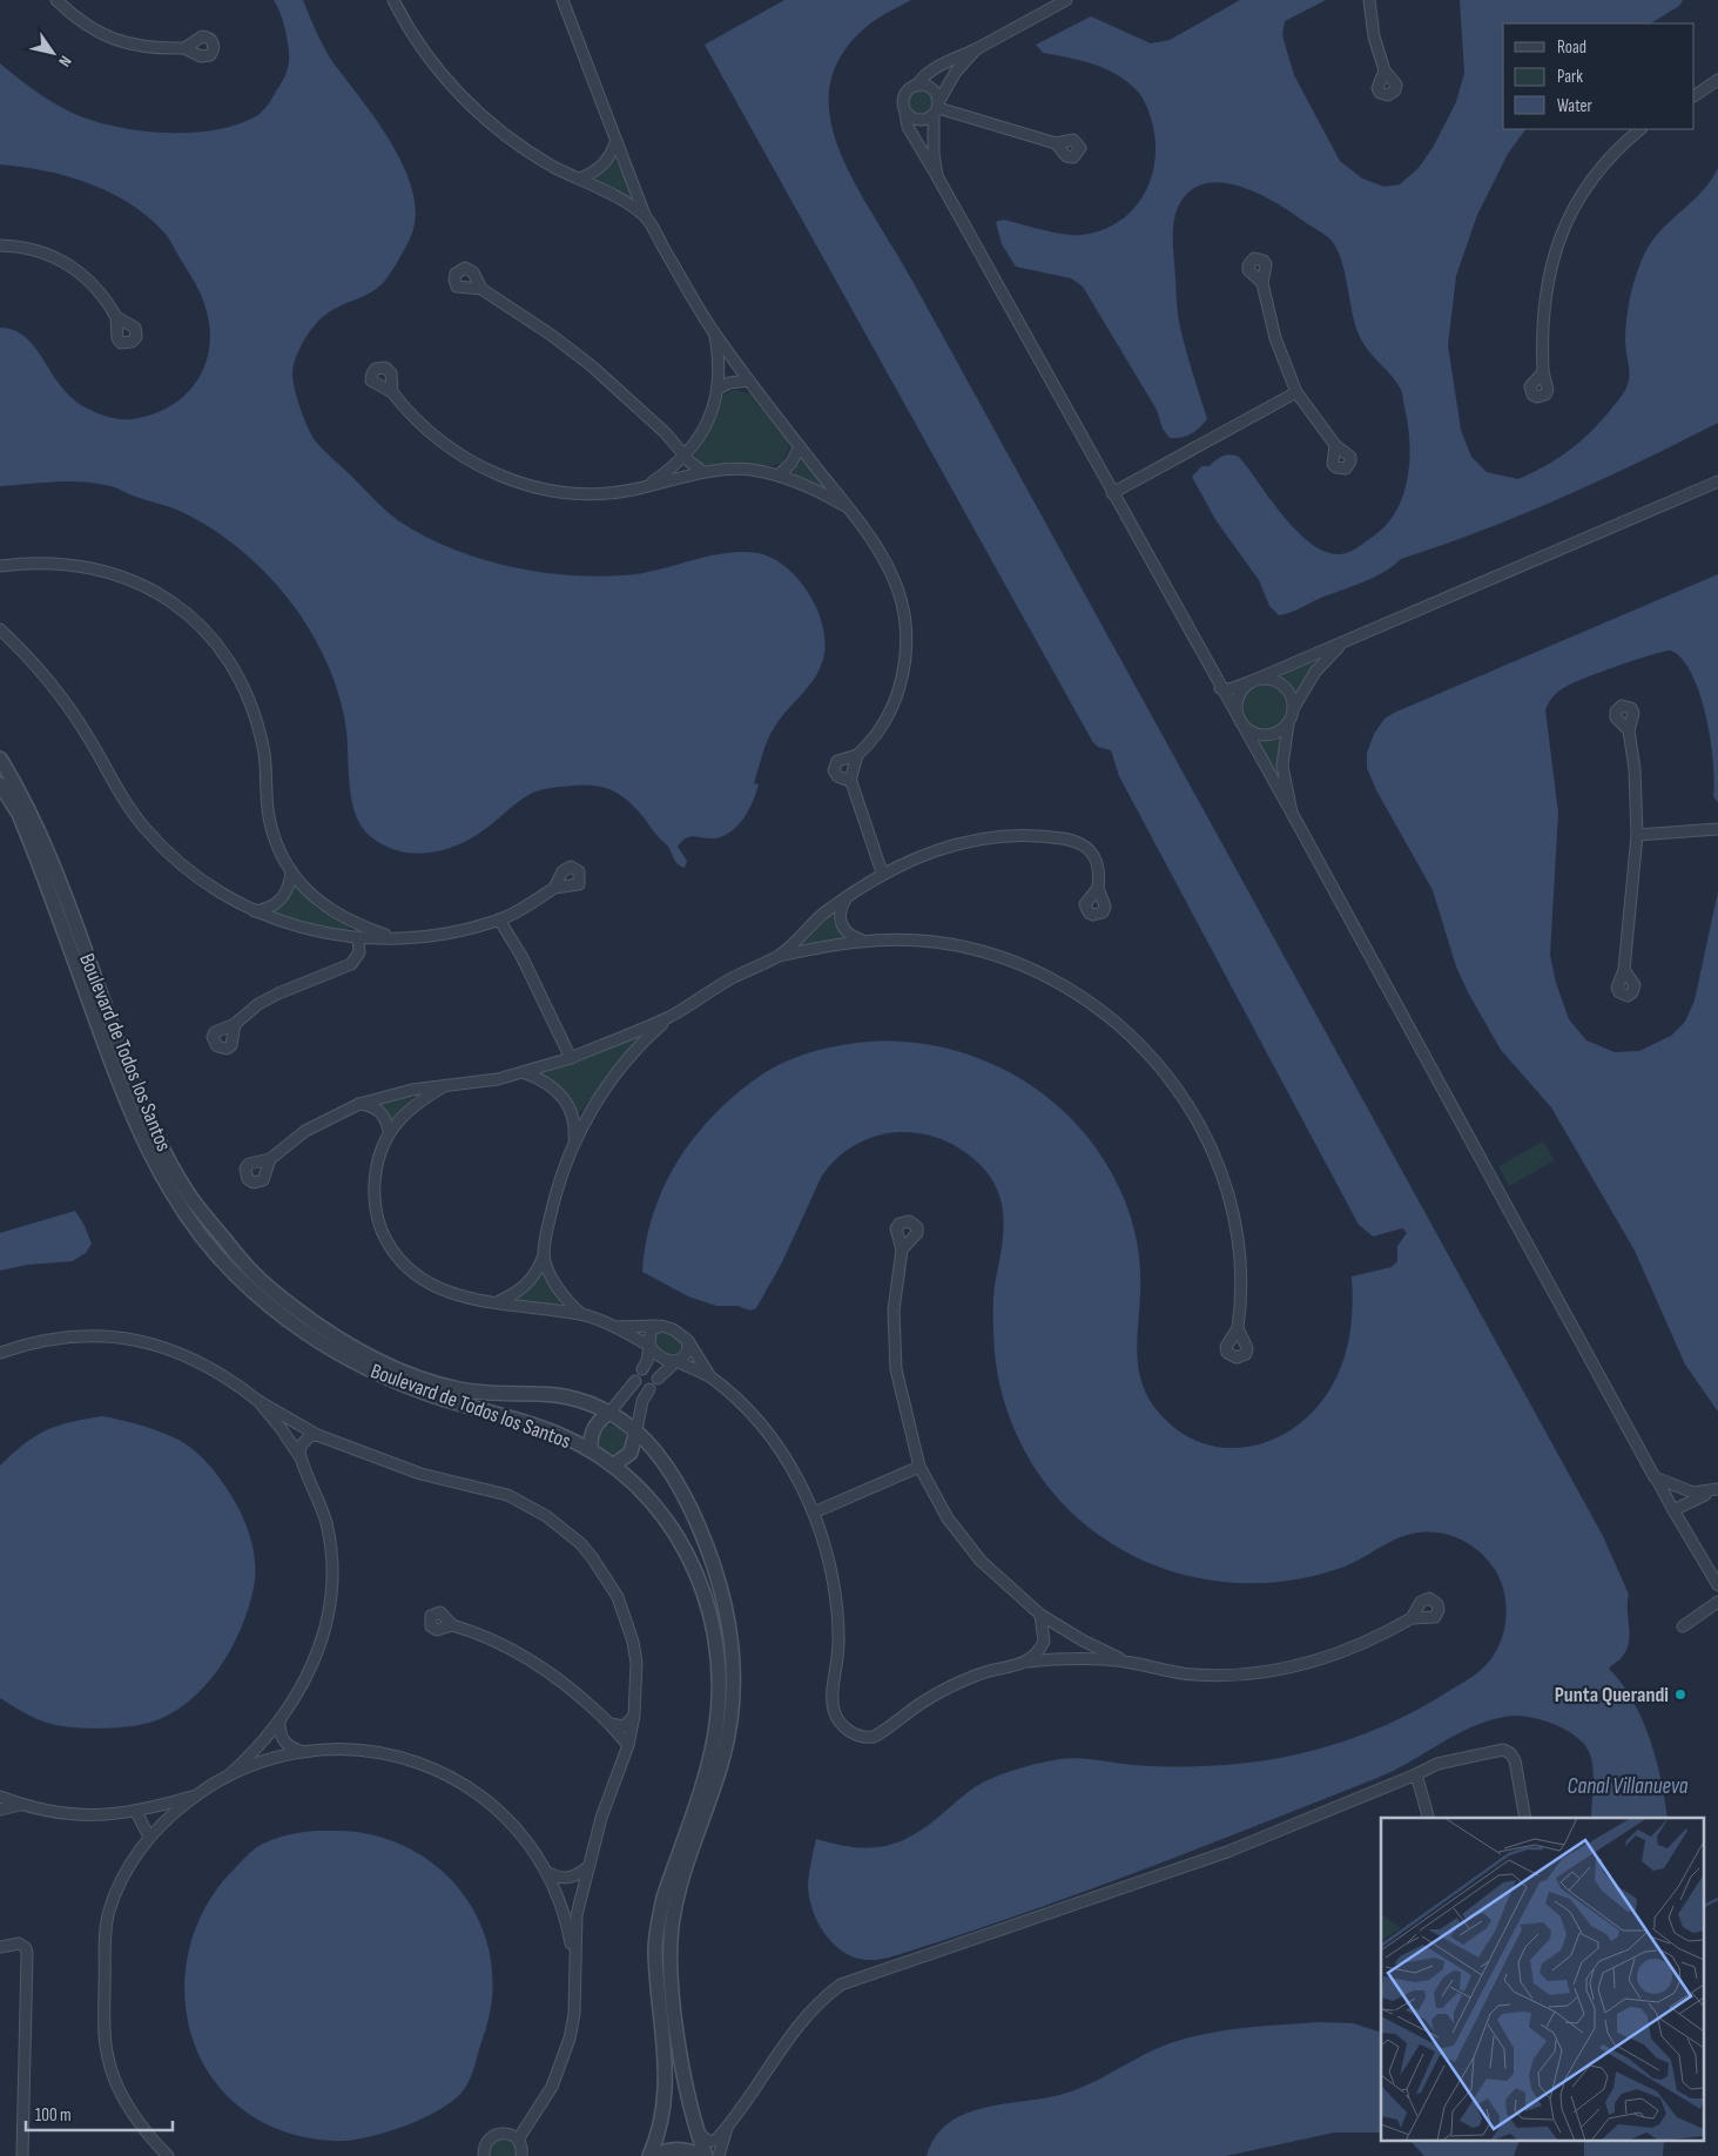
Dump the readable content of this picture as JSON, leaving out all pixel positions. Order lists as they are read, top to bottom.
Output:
{
  "streets": {
    "street": ["Boulevard de Todos los Santos"]
  },
  "water": ["Canal Villanueva"],
  "places": ["Punta Querandi"],
  "legend": ["Road", "Park", "Water"],
  "scale_bar": "100 m",
  "north": "bottom right"
}
